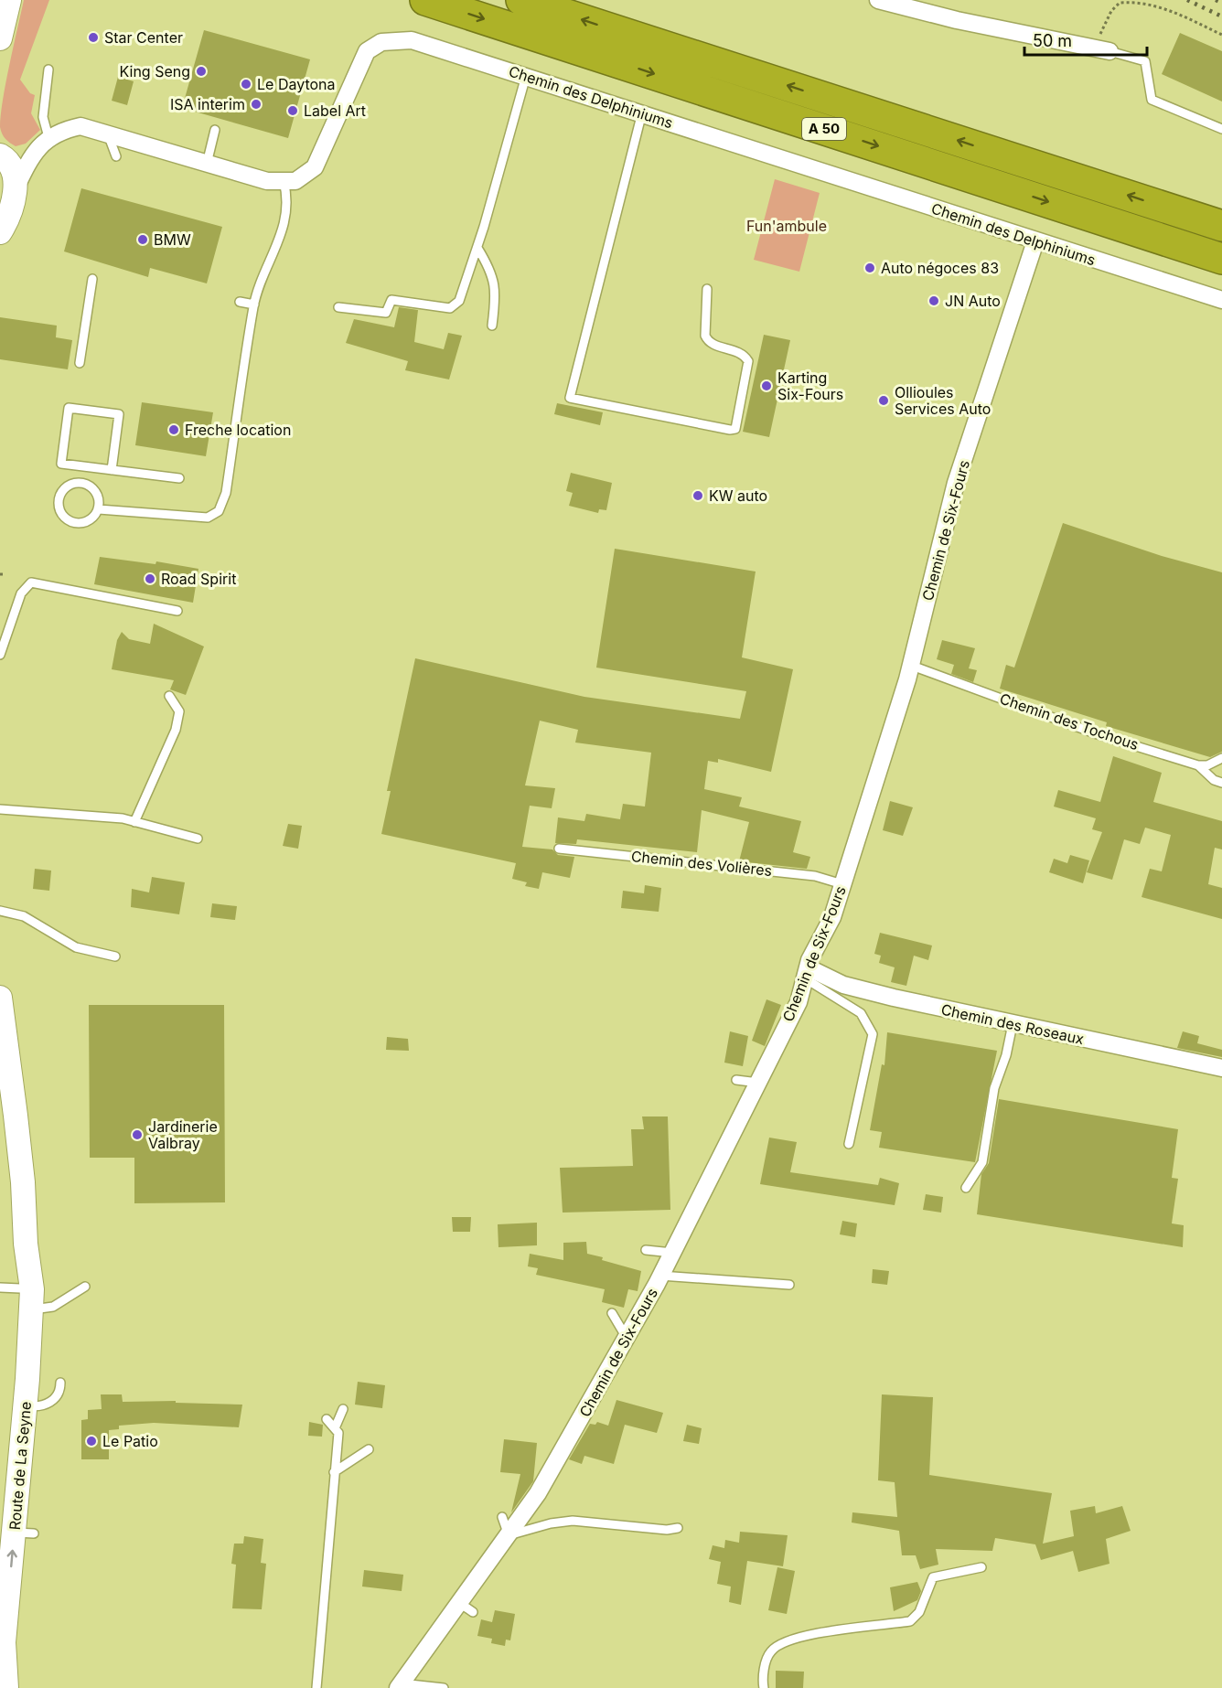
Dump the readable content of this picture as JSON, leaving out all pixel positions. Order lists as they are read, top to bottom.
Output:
{
  "streets": {
    "highway": ["A 50"],
    "main road": ["Route de La Seyne"],
    "street": ["Chemin des Delphiniums", "Chemin de Six-Fours", "Chemin des Roseaux"],
    "lane": ["Chemin des Tochous", "Chemin des Volières"]
  },
  "crossings": [
    ["Chemin des Delphiniums", "Chemin de Six-Fours"],
    ["Chemin de Six-Fours", "Chemin des Tochous"],
    ["Chemin de Six-Fours", "Chemin des Volières"],
    ["Chemin de Six-Fours", "Chemin des Roseaux"]
  ],
  "parks": ["Fun'ambule"],
  "places": [
    "Star Center",
    "King Seng",
    "Le Daytona",
    "ISA interim",
    "Label Art",
    "BMW",
    "Auto négoces 83",
    "JN Auto",
    "Karting Six-Fours",
    "Ollioules Services Auto",
    "Freche location",
    "KW auto",
    "Road Spirit",
    "Jardinerie Valbray",
    "Le Patio"
  ],
  "scale_bar": "50 m"
}
